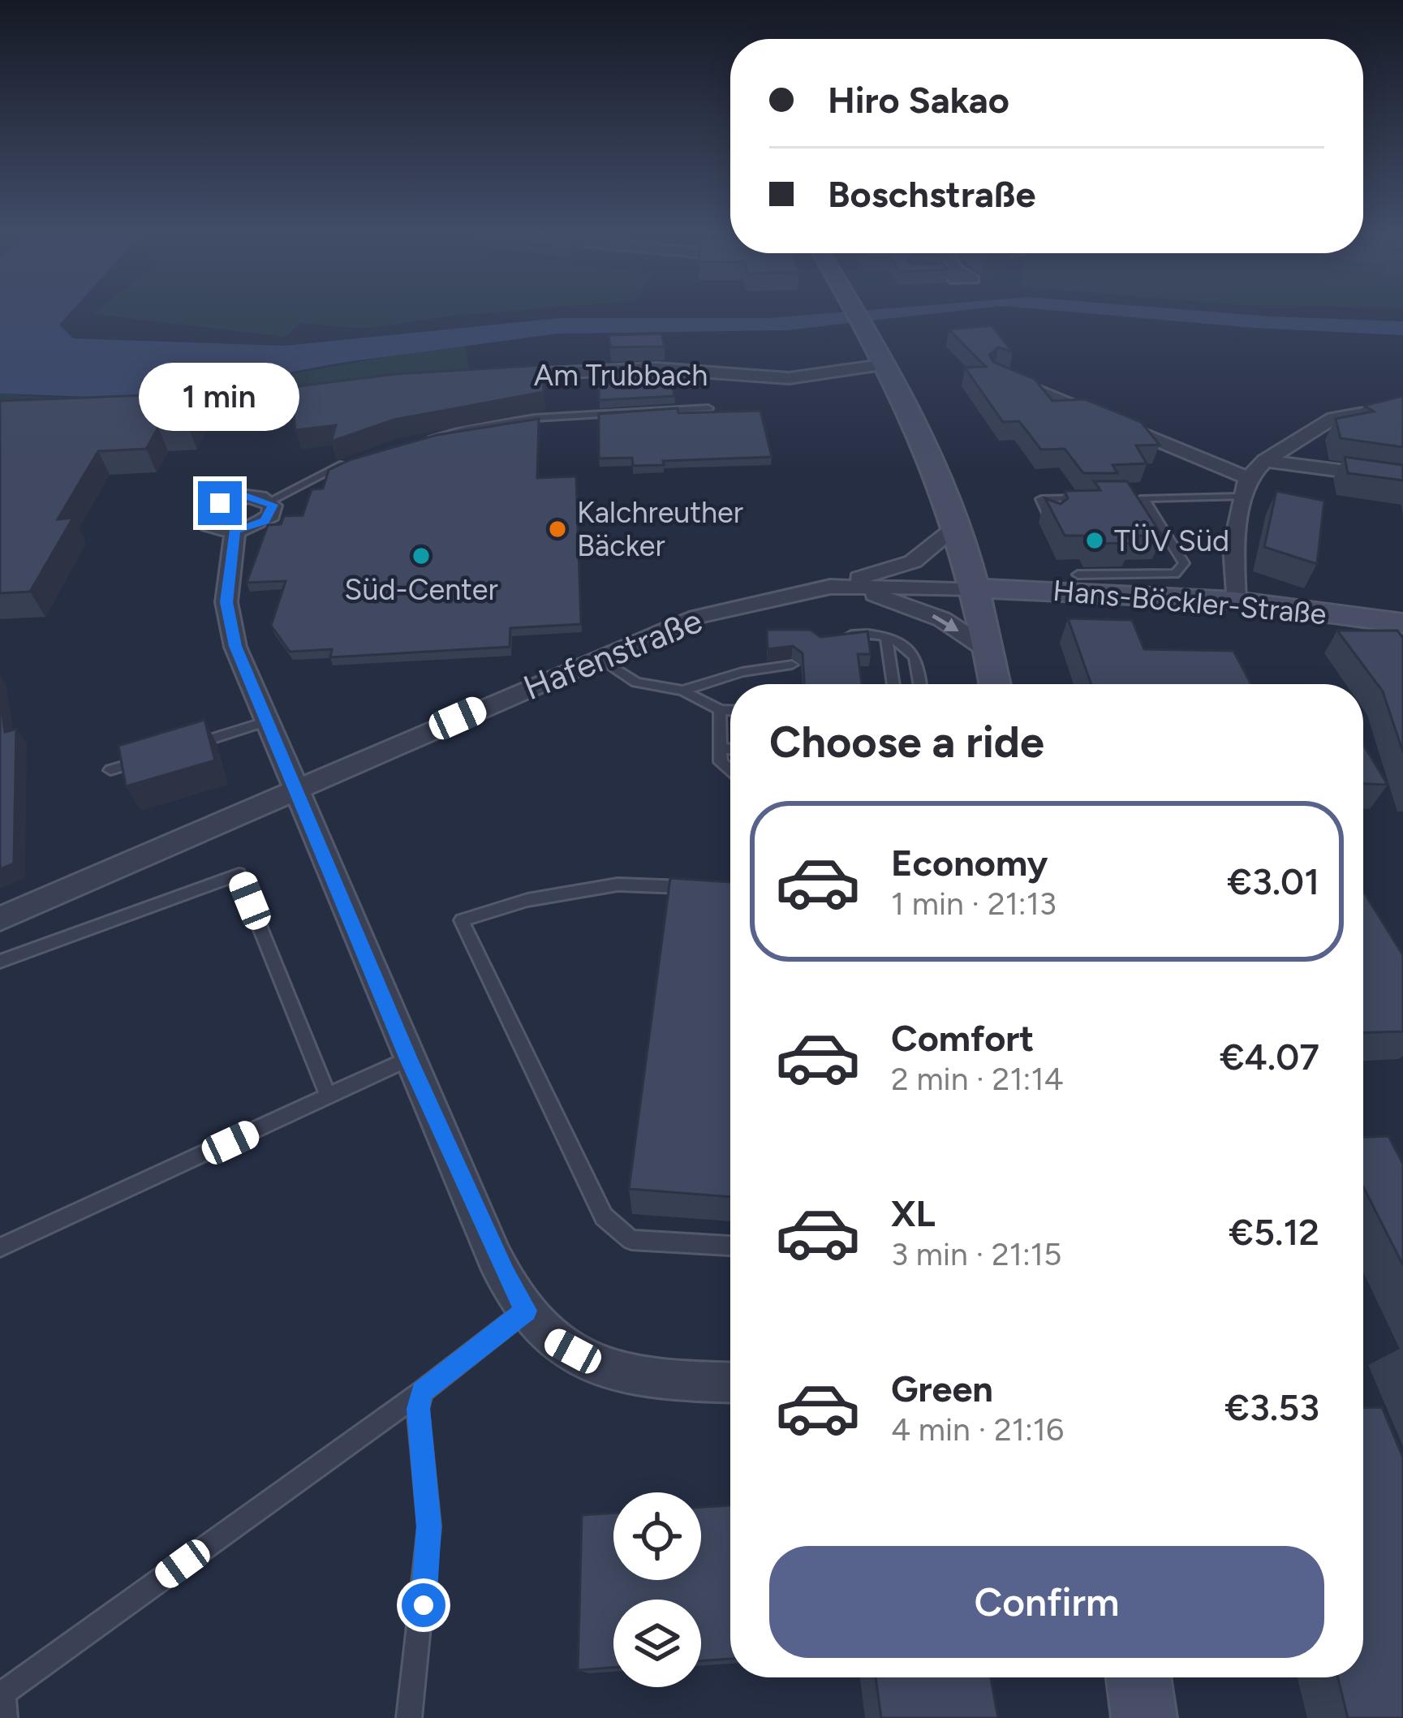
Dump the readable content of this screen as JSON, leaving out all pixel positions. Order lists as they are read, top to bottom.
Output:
{
  "streets": {
    "main road": ["Hans-Böckler-Straße"],
    "street": ["Am Trubbach", "Hafenstraße"]
  },
  "crossings": [
    ["Hans-Böckler-Straße", "Hafenstraße"]
  ],
  "places": ["Kalchreuther Bäcker", "TÜV Süd", "Süd-Center"],
  "page": {
    "banner": ["Hiro Sakao", "Boschstraße"],
    "bubble": "1 min",
    "heading": "Choose a ride",
    "list": [
      {
        "name": "Economy",
        "note": "1 min · 21:13",
        "value": "€3.01"
      },
      {
        "name": "Comfort",
        "note": "2 min · 21:14",
        "value": "€4.07"
      },
      {
        "name": "XL",
        "note": "3 min · 21:15",
        "value": "€5.12"
      },
      {
        "name": "Green",
        "note": "4 min · 21:16",
        "value": "€3.53"
      }
    ],
    "buttons": "Confirm"
  }
}
